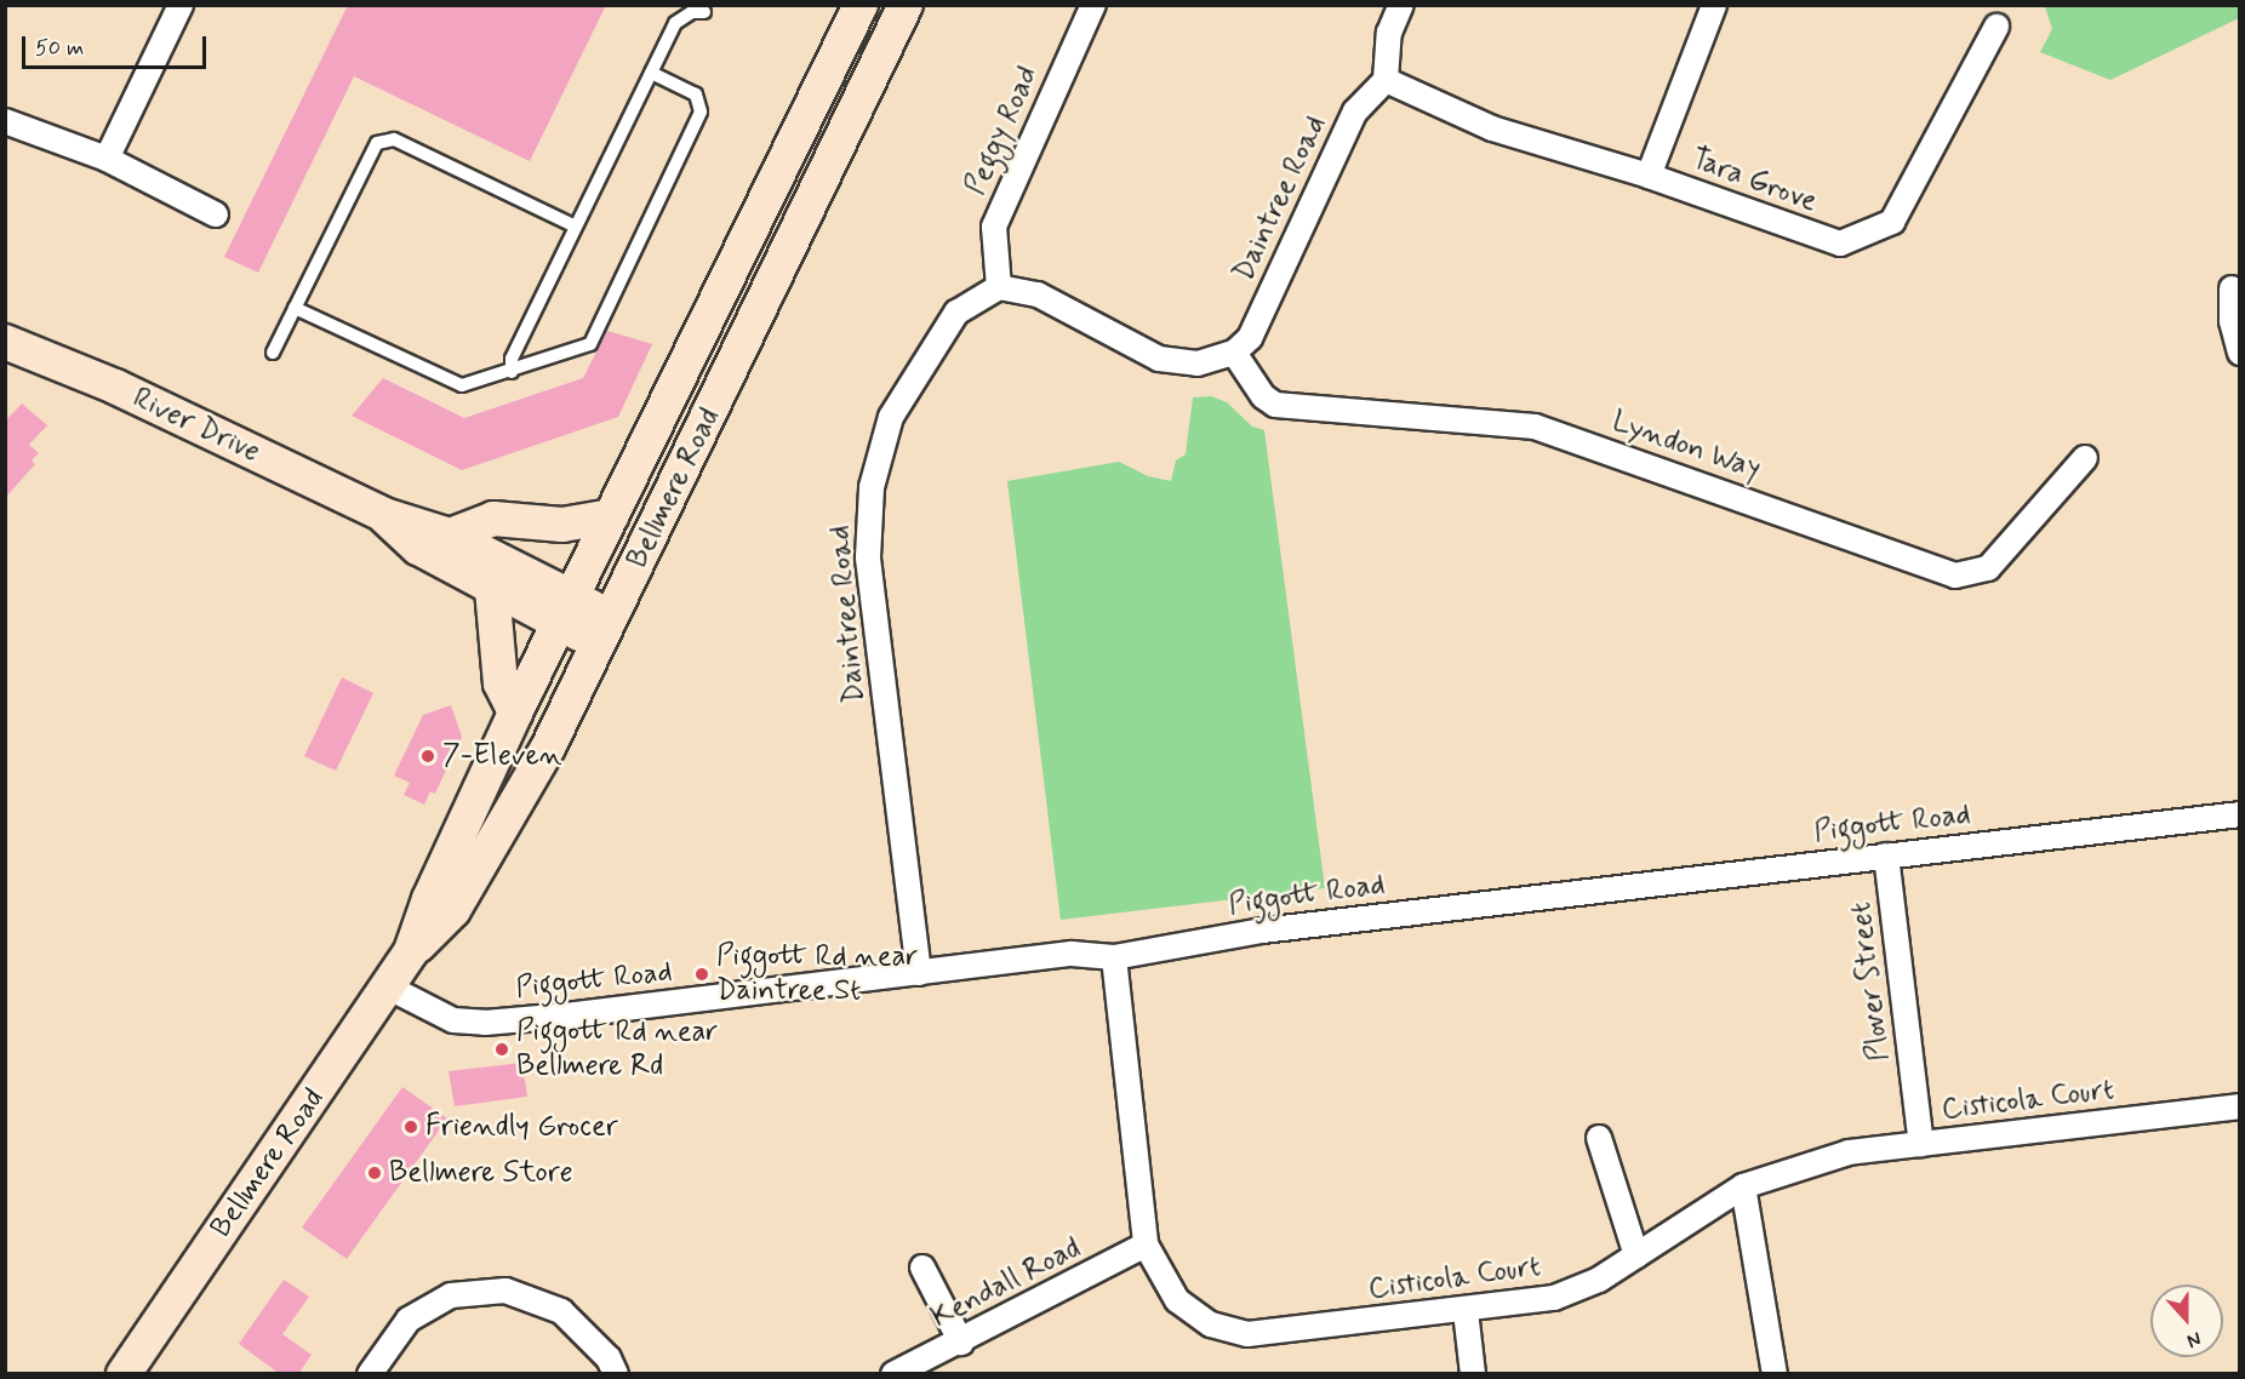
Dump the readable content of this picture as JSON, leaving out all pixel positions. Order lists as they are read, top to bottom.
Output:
{
  "streets": {
    "main road": ["River Drive", "Bellmere Road"],
    "street": [
      "Peggy Road",
      "Tara Grove",
      "Daintree Road",
      "Lyndon Way",
      "Piggott Road",
      "Plover Street",
      "Cisticola Court",
      "Kendall Road"
    ]
  },
  "crossings": [
    ["Peggy Road", "Daintree Road"],
    ["Tara Grove", "Daintree Road"],
    ["Daintree Road", "Lyndon Way"],
    ["Daintree Road", "Piggott Road"],
    ["River Drive", "Bellmere Road"],
    ["Bellmere Road", "Piggott Road"],
    ["Piggott Road", "Plover Street"],
    ["Piggott Road", "Cisticola Court"],
    ["Plover Street", "Cisticola Court"],
    ["Cisticola Court", "Kendall Road"]
  ],
  "places": [
    "7-Eleven",
    "Piggott Rd near Daintree St",
    "Piggott Rd near Bellmere Rd",
    "Friendly Grocer",
    "Bellmere Store"
  ],
  "scale_bar": "50 m",
  "north": "bottom"
}
